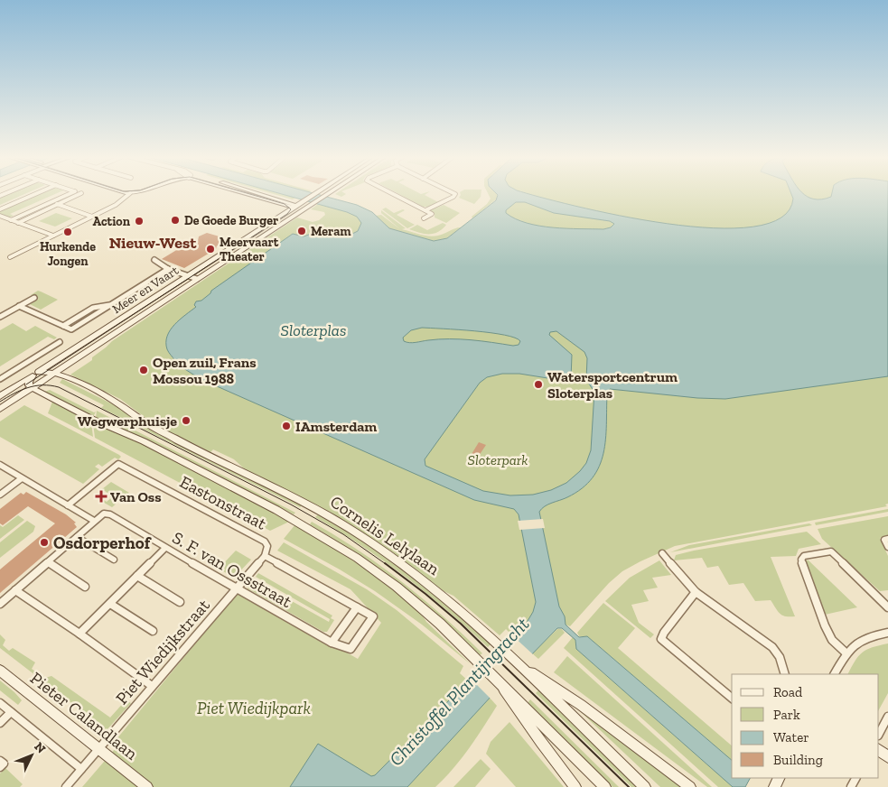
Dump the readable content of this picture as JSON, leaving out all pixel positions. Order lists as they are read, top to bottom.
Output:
{
  "streets": {
    "main road": ["Meer en Vaart", "Cornelis Lelylaan", "Pieter Calandlaan"],
    "street": ["Eastonstraat", "S. F. van Ossstraat", "Piet Wiedijkstraat"]
  },
  "crossings": [
    ["Meer en Vaart", "Cornelis Lelylaan"],
    ["Eastonstraat", "Piet Wiedijkstraat"],
    ["S. F. van Ossstraat", "Piet Wiedijkstraat"],
    ["Piet Wiedijkstraat", "Pieter Calandlaan"]
  ],
  "districts": ["Nieuw-West"],
  "water": ["Sloterplas", "Christoffel Plantijngracht"],
  "parks": ["Sloterpark", "Piet Wiedijkpark"],
  "places": {
    "other": [
      "De Goede Burger",
      "Action",
      "Meram",
      "Hurkende Jongen",
      "Meervaart Theater",
      "Open zuil, Frans Mossou 1988",
      "Watersportcentrum Sloterplas",
      "Wegwerphuisje",
      "IAmsterdam",
      "Osdorperhof"
    ],
    "health": ["Van Oss"]
  },
  "legend": [
    "Road",
    "Park",
    "Water",
    "Building"
  ],
  "north": "top right"
}
